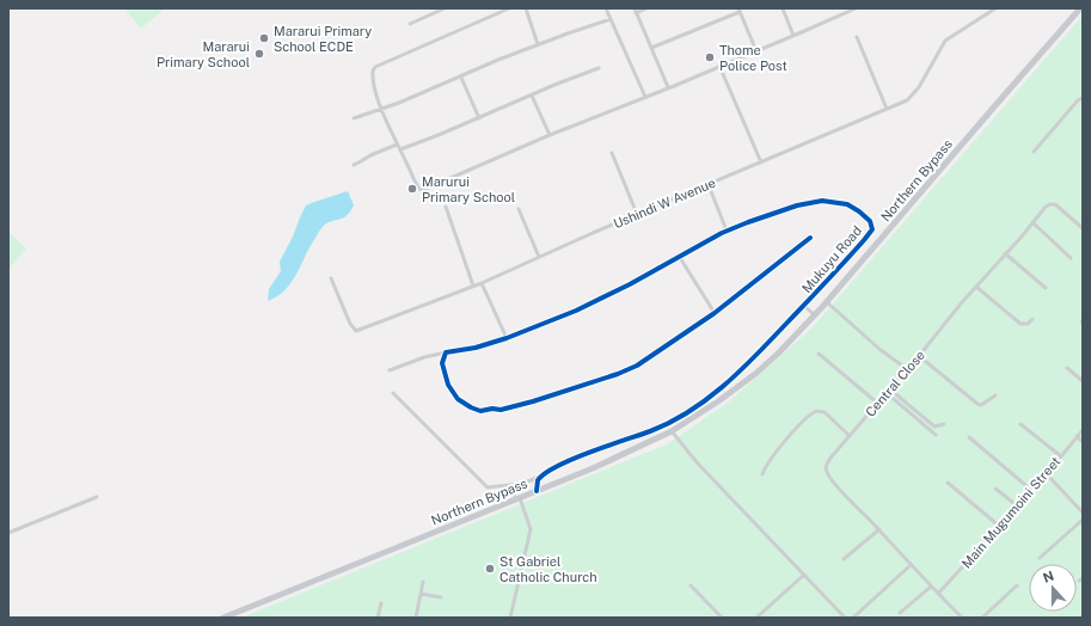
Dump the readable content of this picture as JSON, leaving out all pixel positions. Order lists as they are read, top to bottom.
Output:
{
  "streets": {
    "main road": ["Northern Bypass"],
    "street": [
      "Ushindi W Avenue",
      "Mukuyu Road",
      "Central Close",
      "Main Mugumoini Street"
    ]
  },
  "crossings": [
    ["Central Close", "Main Mugumoini Street"]
  ],
  "places": [
    "Mararui Primary School ECDE",
    "Mararui Primary School",
    "Thome Police Post",
    "Marurui Primary School",
    "St Gabriel Catholic Church"
  ],
  "north": "top"
}
